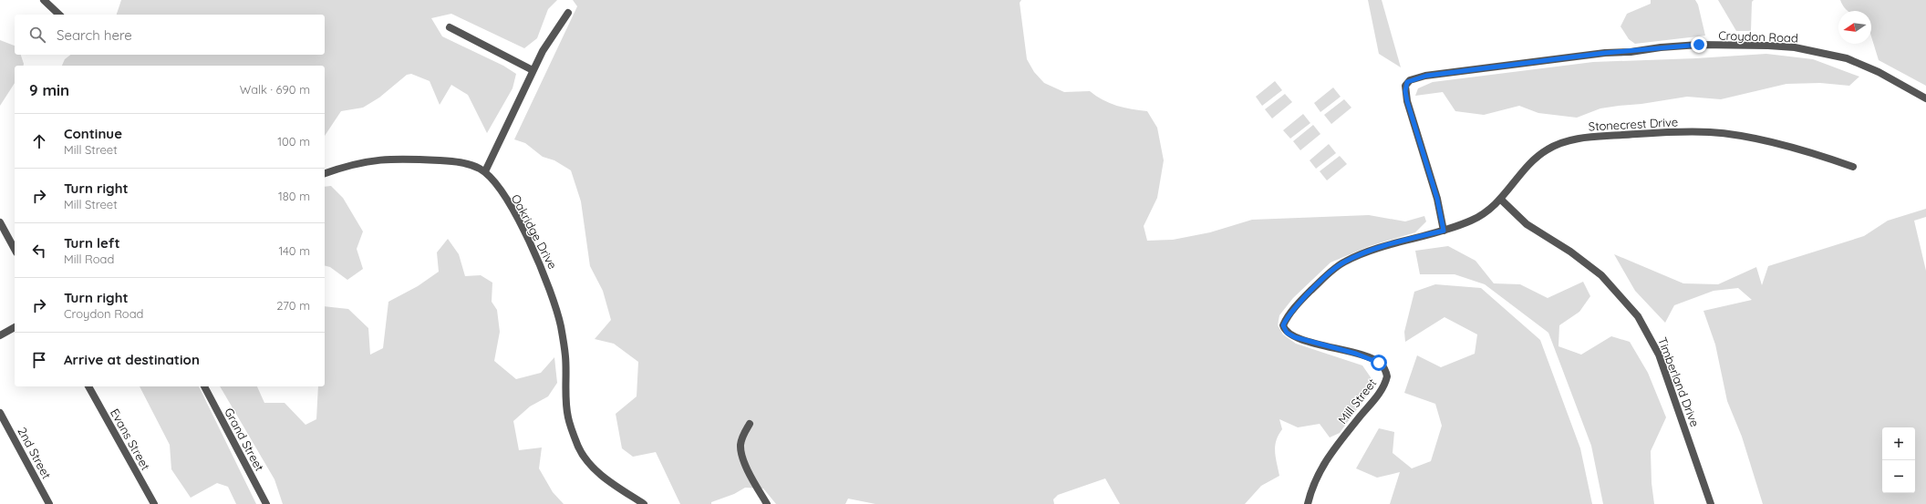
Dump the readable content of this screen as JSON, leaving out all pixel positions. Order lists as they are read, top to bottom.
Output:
{
  "streets": {
    "street": [
      "Croydon Road",
      "Stonecrest Drive",
      "Oakridge Drive",
      "Timberland Drive",
      "Mill Street",
      "Evans Street",
      "Grand Street",
      "2nd Street"
    ]
  },
  "crossings": [
    ["Croydon Road", "Stonecrest Drive"],
    ["Croydon Road", "Mill Street"],
    ["Stonecrest Drive", "Timberland Drive"],
    ["Stonecrest Drive", "Mill Street"]
  ],
  "north": "left",
  "page": {
    "search": "Search here",
    "heading": ["9 min", "Walk · 690 m"],
    "list": [
      ["Continue", "Mill Street", "100 m"],
      ["Turn right", "Mill Street", "180 m"],
      ["Turn left", "Mill Road", "140 m"],
      ["Turn right", "Croydon Road", "270 m"],
      "Arrive at destination"
    ],
    "map_buttons": ["+", "−"]
  }
}
